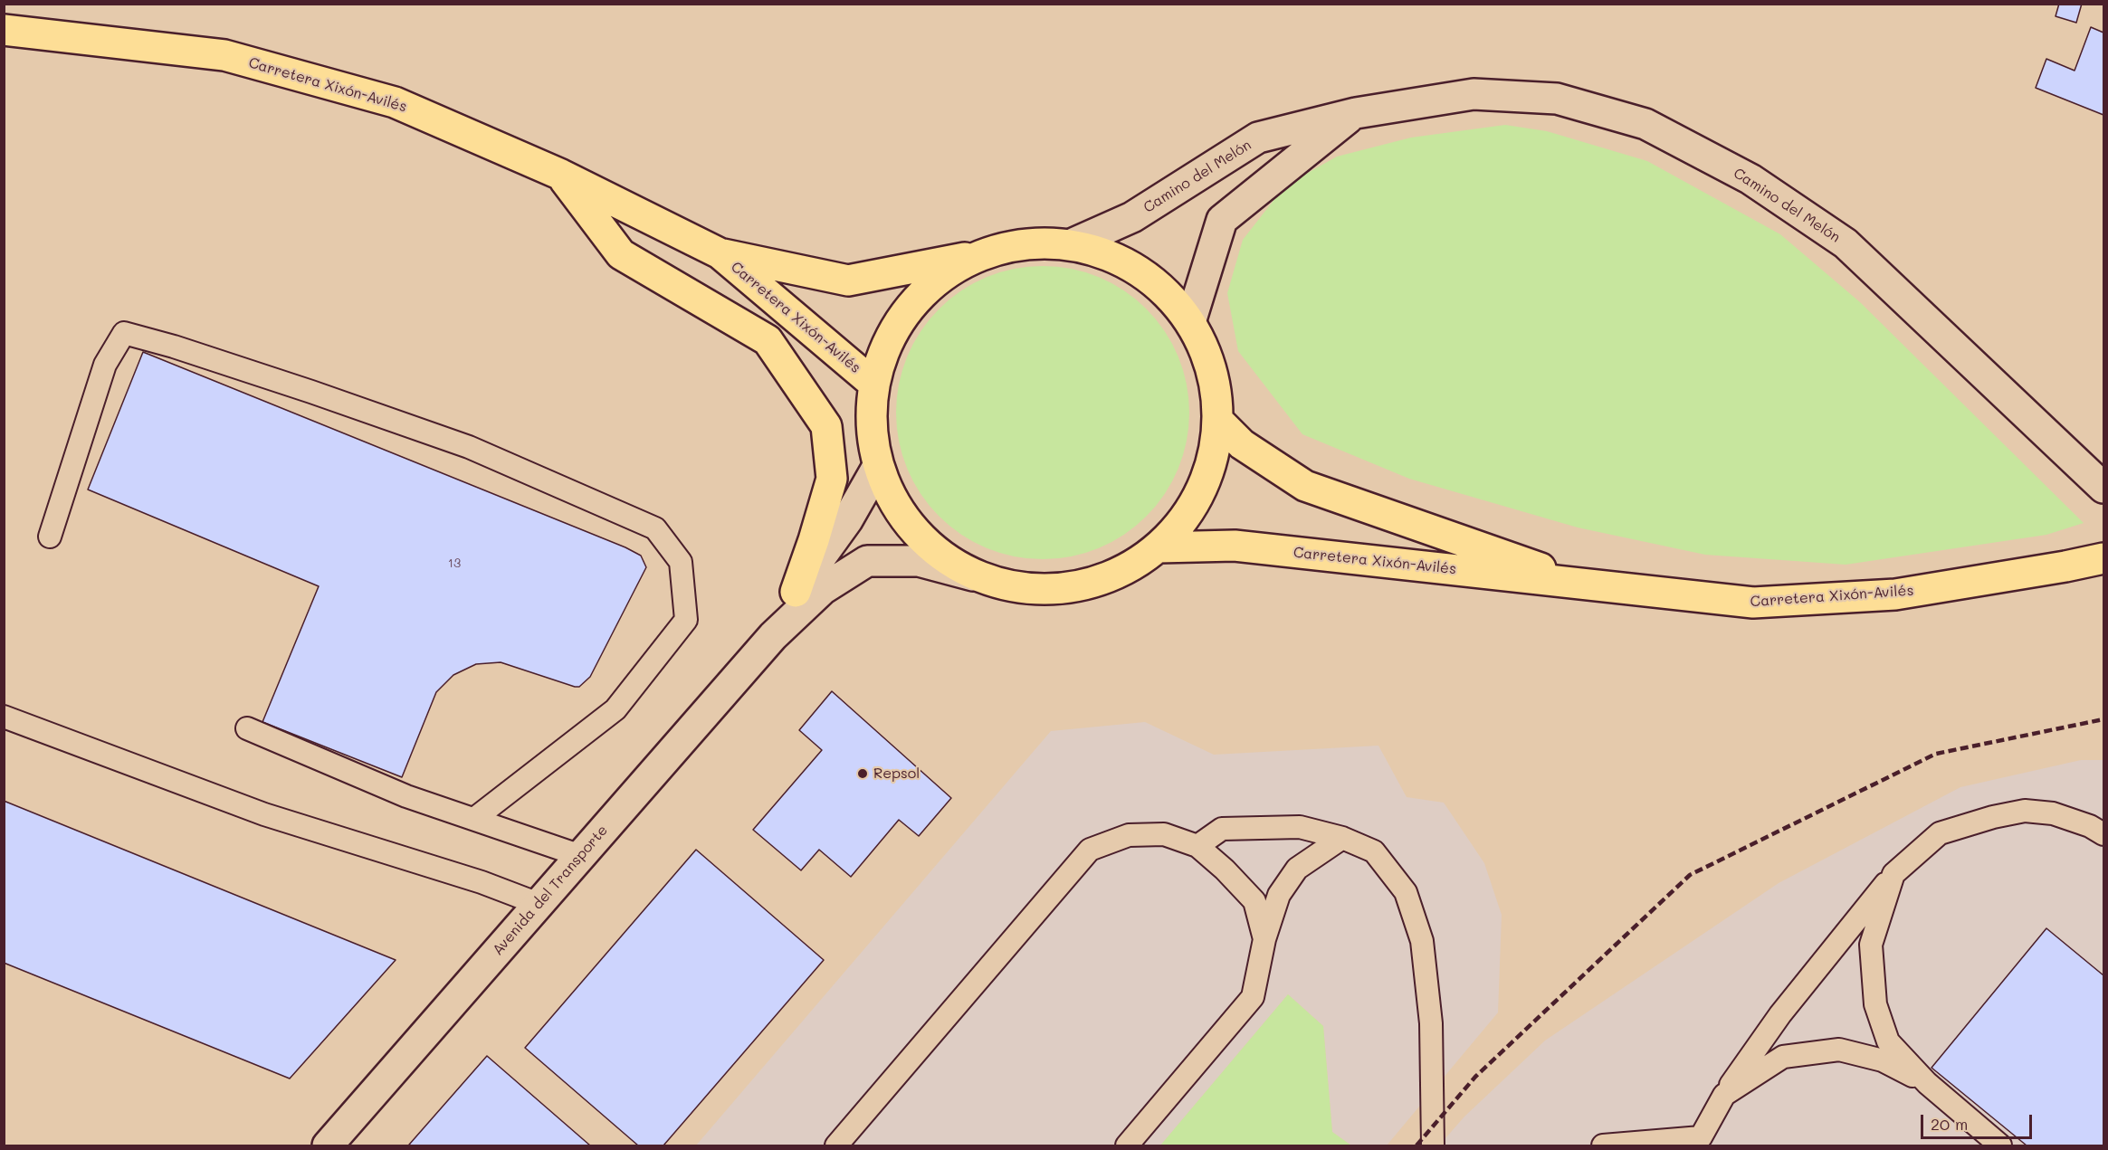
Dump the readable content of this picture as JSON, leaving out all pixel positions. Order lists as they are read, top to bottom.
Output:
{
  "streets": {
    "highway": ["Carretera Xixón-Avilés"],
    "street": ["Camino del Melón", "Avenida del Transporte"]
  },
  "crossings": [
    ["Carretera Xixón-Avilés", "Camino del Melón"]
  ],
  "places": ["Repsol"],
  "house_numbers": ["13"],
  "scale_bar": "20 m"
}
